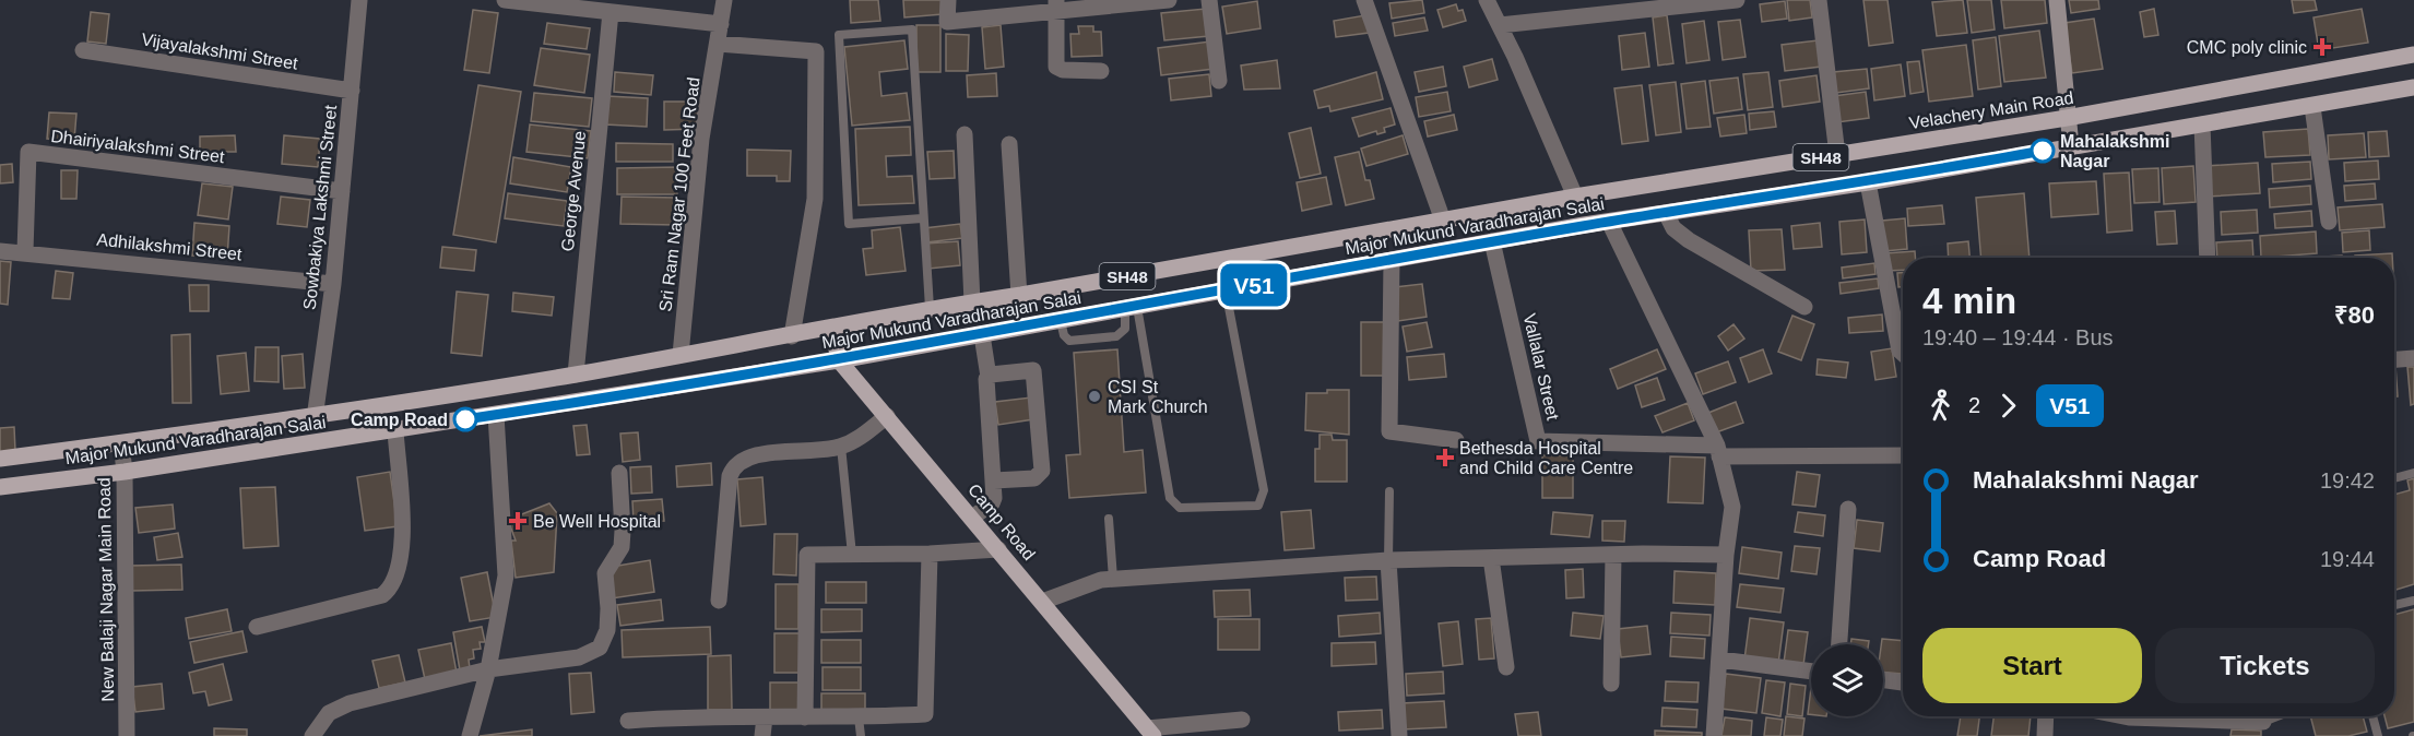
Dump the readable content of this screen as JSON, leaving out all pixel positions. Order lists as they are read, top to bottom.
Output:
{
  "streets": {
    "main road": [
      "Velachery Main Road",
      "SH48",
      "Major Mukund Varadharajan Salai",
      "Camp Road"
    ],
    "street": [
      "Vijayalakshmi Street",
      "Dhairiyalakshmi Street",
      "George Avenue",
      "Sri Ram Nagar 100 Feet Road",
      "Sowbakiya Lakshmi Street",
      "Adhilakshmi Street",
      "Vallalar Street",
      "New Balaji Nagar Main Road"
    ]
  },
  "crossings": [
    ["Vijayalakshmi Street", "Sowbakiya Lakshmi Street"],
    ["Velachery Main Road", "Major Mukund Varadharajan Salai"],
    ["Dhairiyalakshmi Street", "Sowbakiya Lakshmi Street"],
    ["Dhairiyalakshmi Street", "Adhilakshmi Street"],
    ["SH48", "Major Mukund Varadharajan Salai"],
    ["George Avenue", "Major Mukund Varadharajan Salai"],
    ["Sri Ram Nagar 100 Feet Road", "Major Mukund Varadharajan Salai"],
    ["Sowbakiya Lakshmi Street", "Major Mukund Varadharajan Salai"],
    ["Sowbakiya Lakshmi Street", "Adhilakshmi Street"],
    ["Major Mukund Varadharajan Salai", "Vallalar Street"],
    ["Major Mukund Varadharajan Salai", "Camp Road"],
    ["Major Mukund Varadharajan Salai", "New Balaji Nagar Main Road"]
  ],
  "places": {
    "health": ["CMC poly clinic", "Bethesda Hospital and Child Care Centre", "Be Well Hospital"],
    "other": ["Mahalakshmi Nagar", "CSI St Mark Church", "Camp Road"]
  },
  "lines": ["bus line V51"],
  "page": {
    "on_map": "V51",
    "heading": ["4 min", "19:40 – 19:44 · Bus", "₹80"],
    "legs": ["2", "V51"],
    "list": [
      {
        "name": "Mahalakshmi Nagar",
        "value": "19:42"
      },
      {
        "name": "Camp Road",
        "value": "19:44"
      }
    ],
    "buttons": ["Start", "Tickets"]
  }
}
